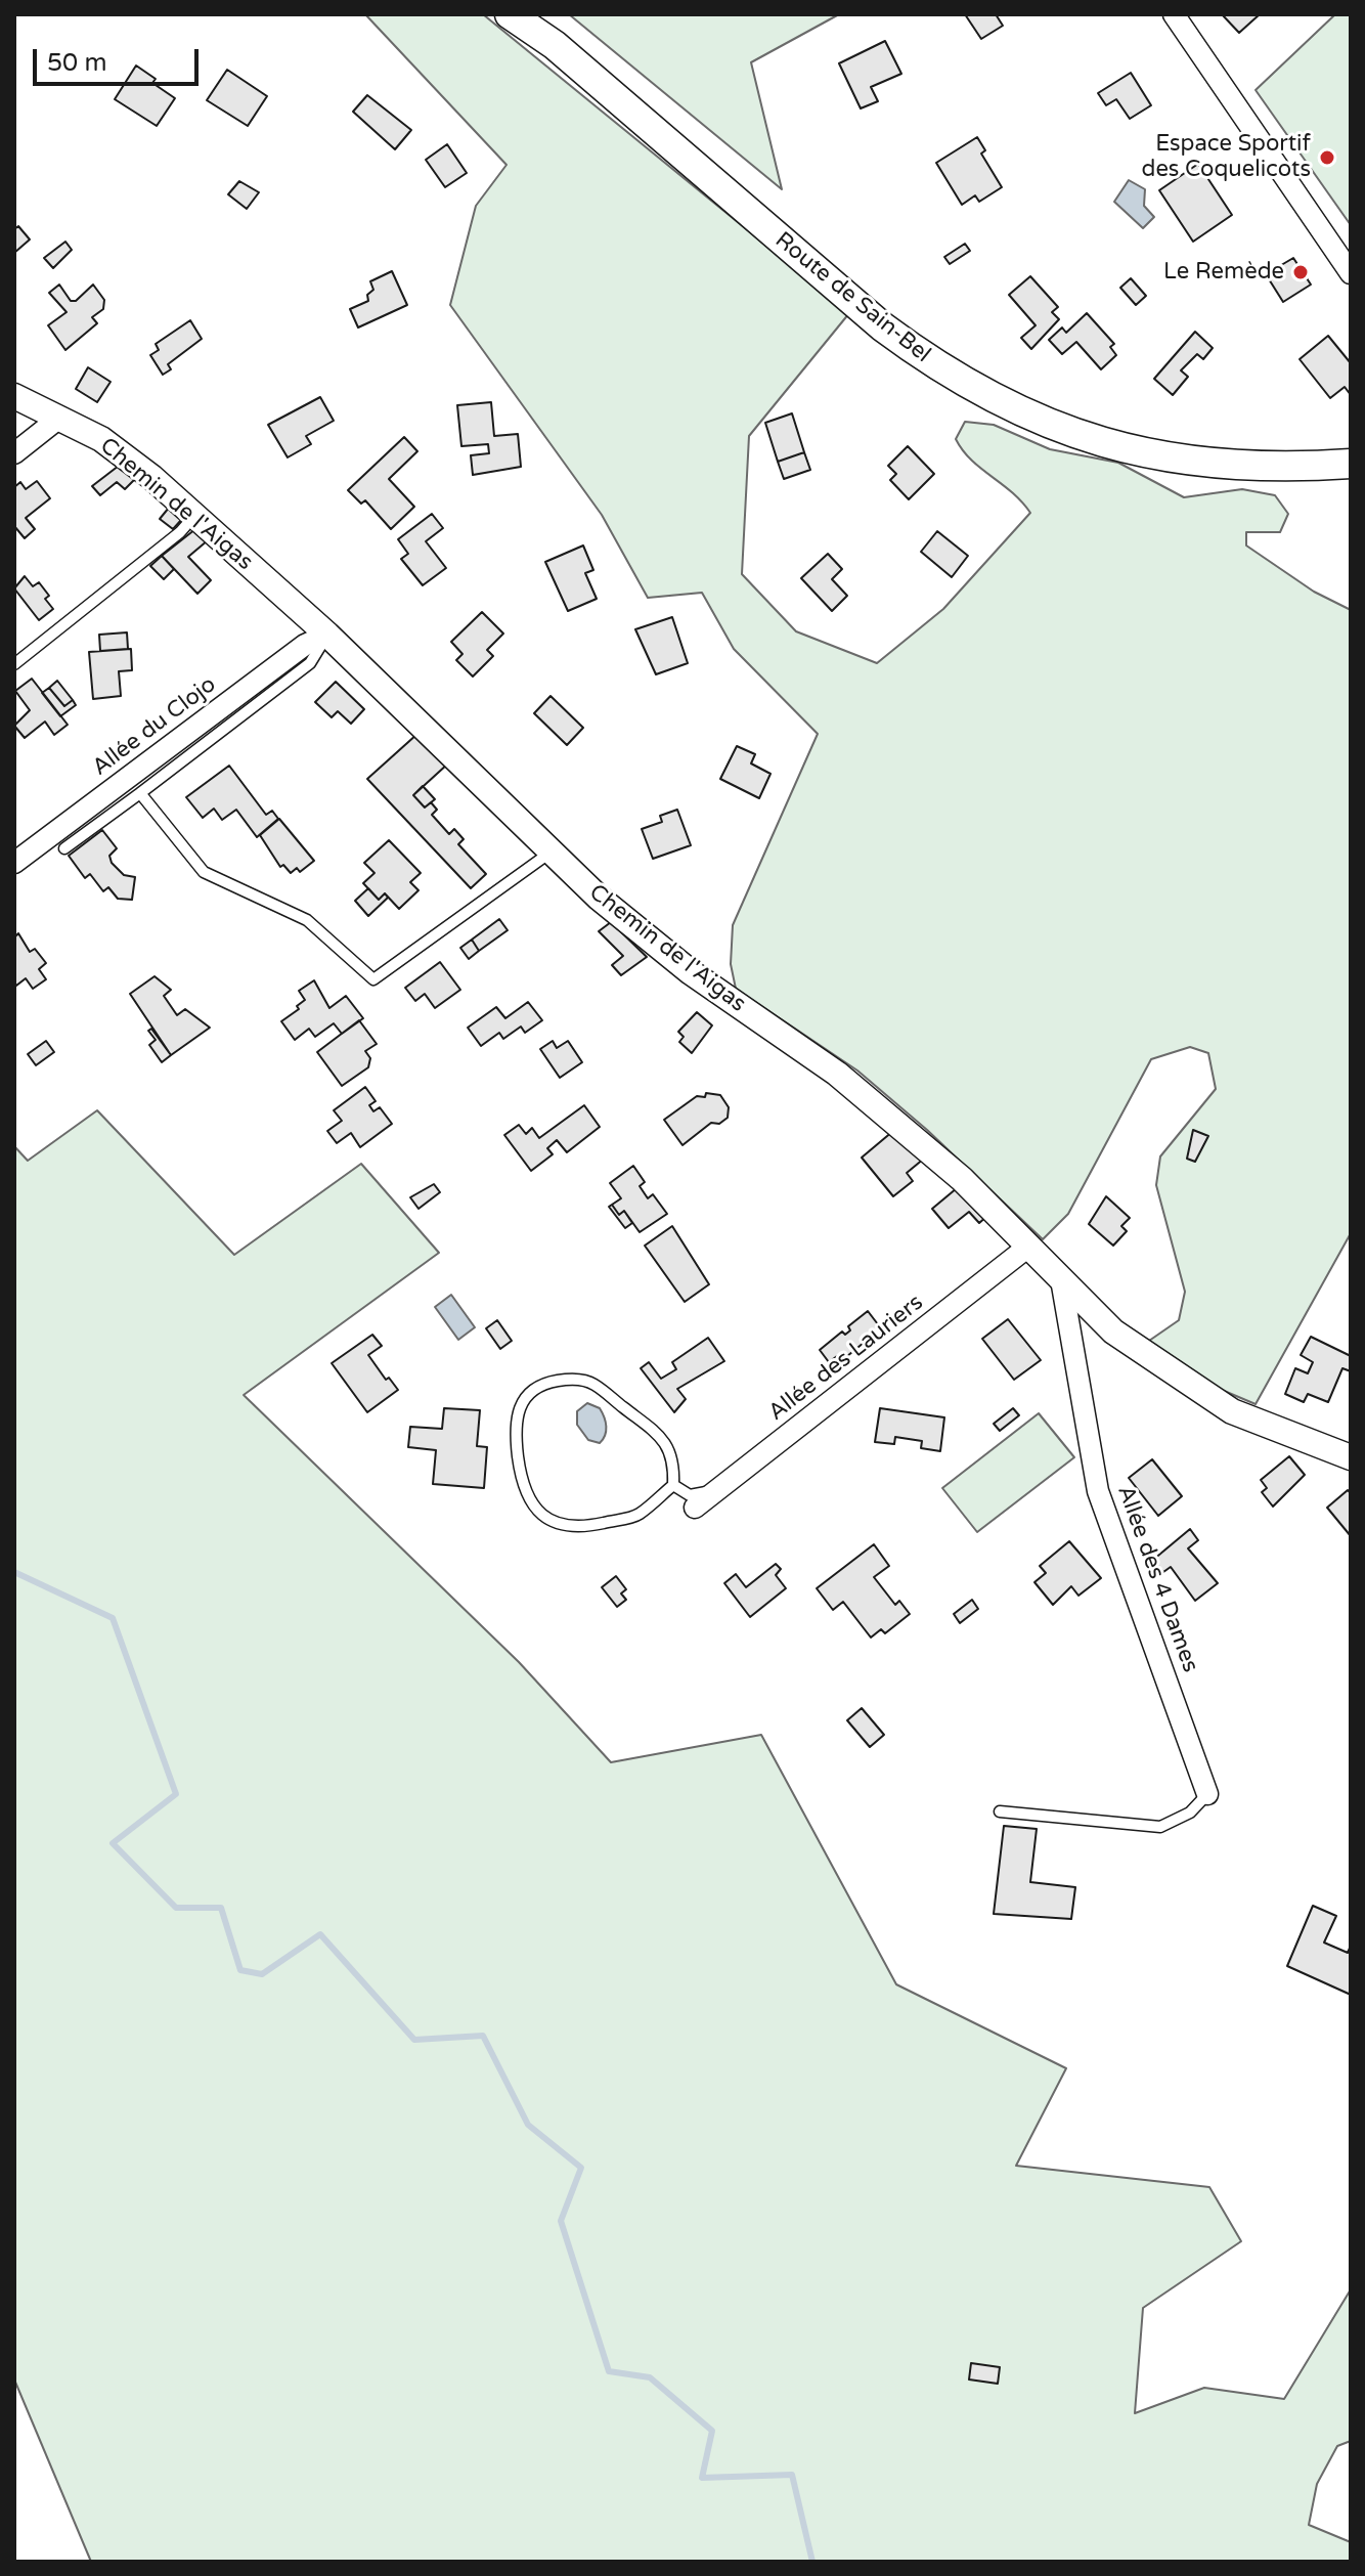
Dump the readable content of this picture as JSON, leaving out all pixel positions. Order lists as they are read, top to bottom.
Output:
{
  "streets": {
    "main road": ["Route de Sain-Bel"],
    "street": [
      "Chemin de l'Aigas",
      "Allée du Clojo",
      "Allée des Lauriers",
      "Allée des 4 Dames"
    ]
  },
  "crossings": [
    ["Chemin de l'Aigas", "Allée du Clojo"],
    ["Chemin de l'Aigas", "Allée des Lauriers"],
    ["Chemin de l'Aigas", "Allée des 4 Dames"]
  ],
  "places": ["Espace Sportif des Coquelicots", "Le Remède"],
  "scale_bar": "50 m"
}
